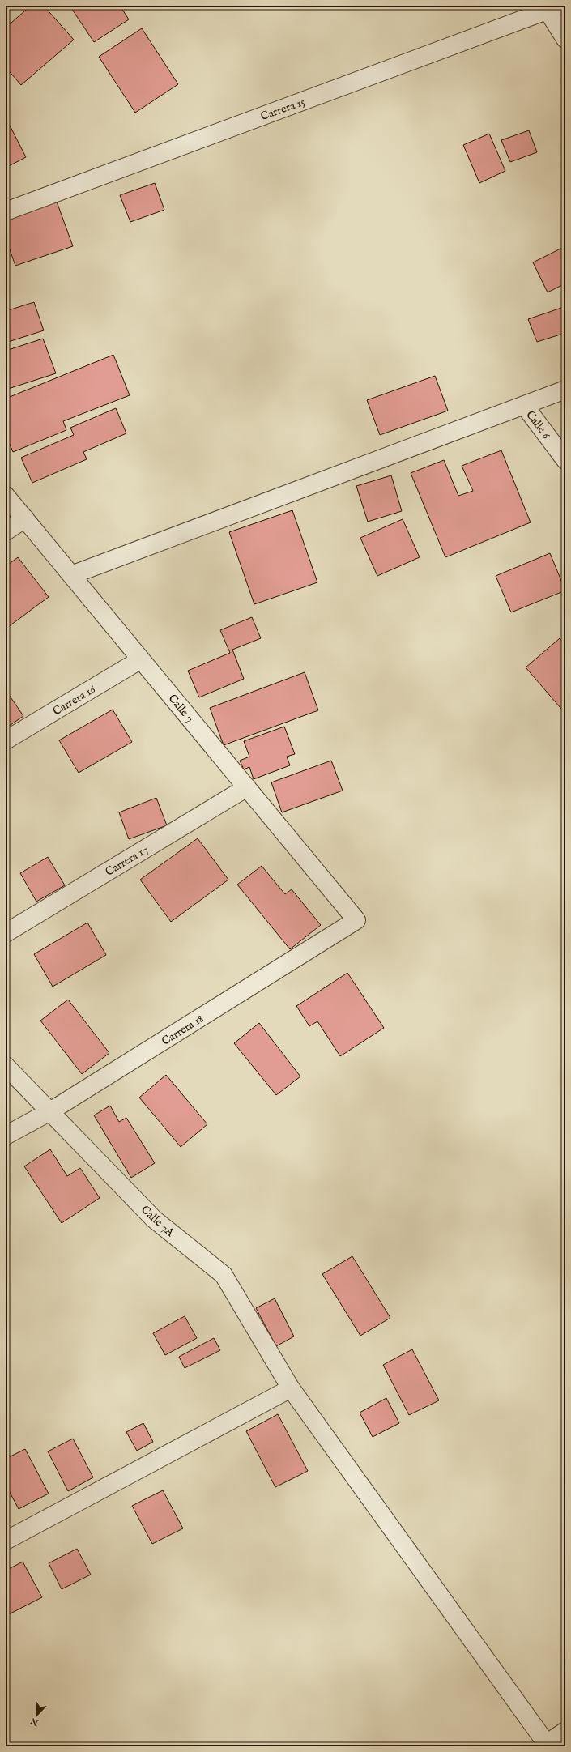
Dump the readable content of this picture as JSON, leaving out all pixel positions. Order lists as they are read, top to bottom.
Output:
{
  "streets": {
    "street": [
      "Carrera 15",
      "Calle 6",
      "Carrera 16",
      "Calle 7",
      "Carrera 17",
      "Carrera 18",
      "Calle 7A"
    ]
  },
  "crossings": [
    ["Carrera 16", "Calle 7"],
    ["Calle 7", "Carrera 17"],
    ["Calle 7", "Carrera 18"],
    ["Carrera 18", "Calle 7A"]
  ],
  "north": "bottom"
}
